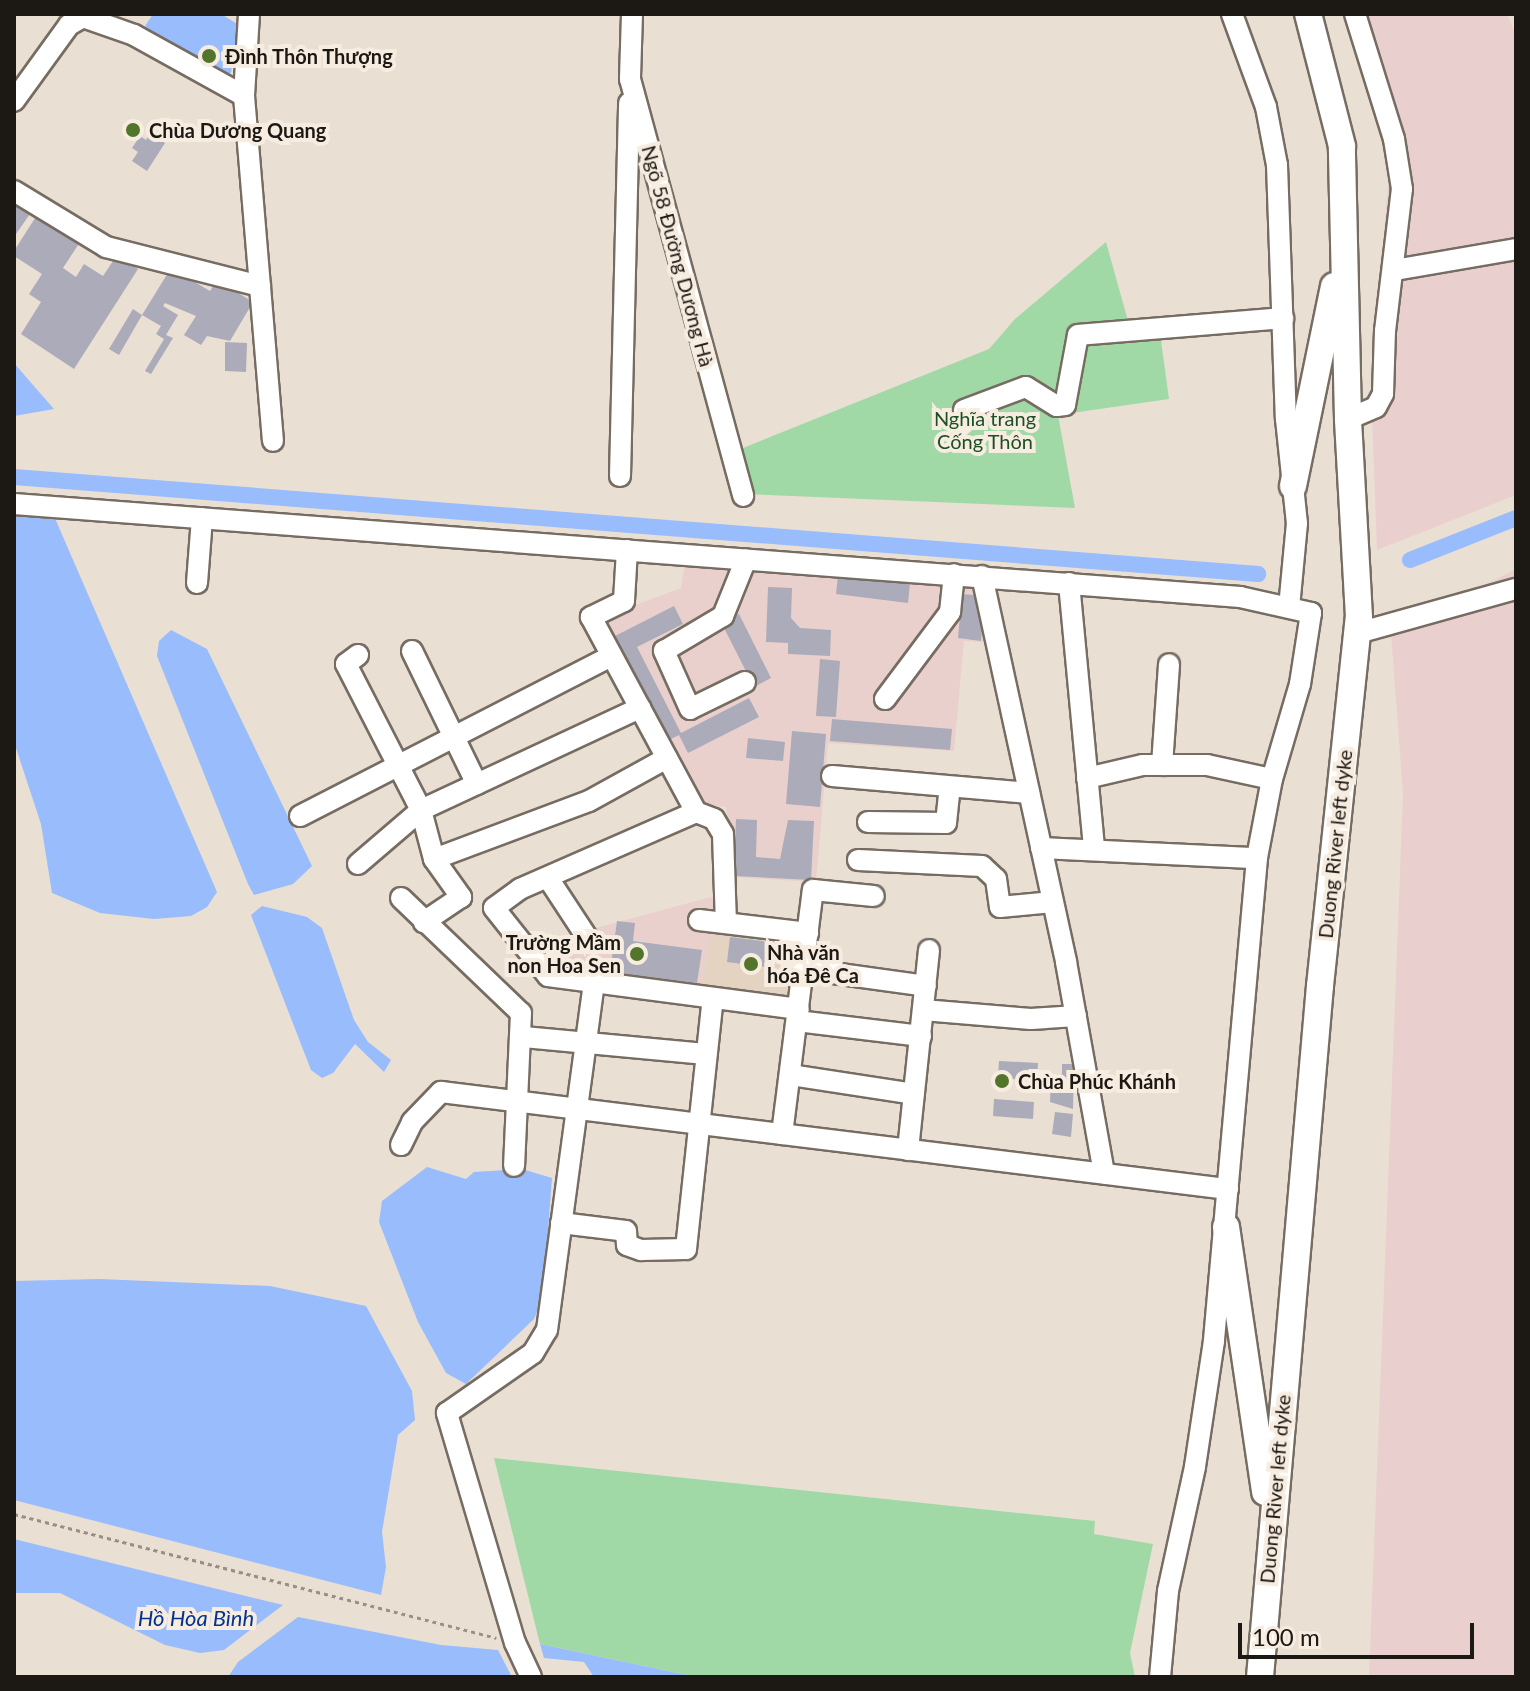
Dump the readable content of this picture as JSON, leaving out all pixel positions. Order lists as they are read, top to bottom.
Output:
{
  "streets": {
    "main road": ["Duong River left dyke"],
    "street": ["Ngõ 58 Đường Dương Hà"]
  },
  "water": ["Hồ Hòa Bình"],
  "parks": ["Nghĩa trang Cống Thôn"],
  "places": [
    "Đình Thôn Thượng",
    "Chùa Dương Quang",
    "Trường Mầm non Hoa Sen",
    "Nhà văn hóa Đê Ca",
    "Chùa Phúc Khánh"
  ],
  "scale_bar": "100 m"
}
